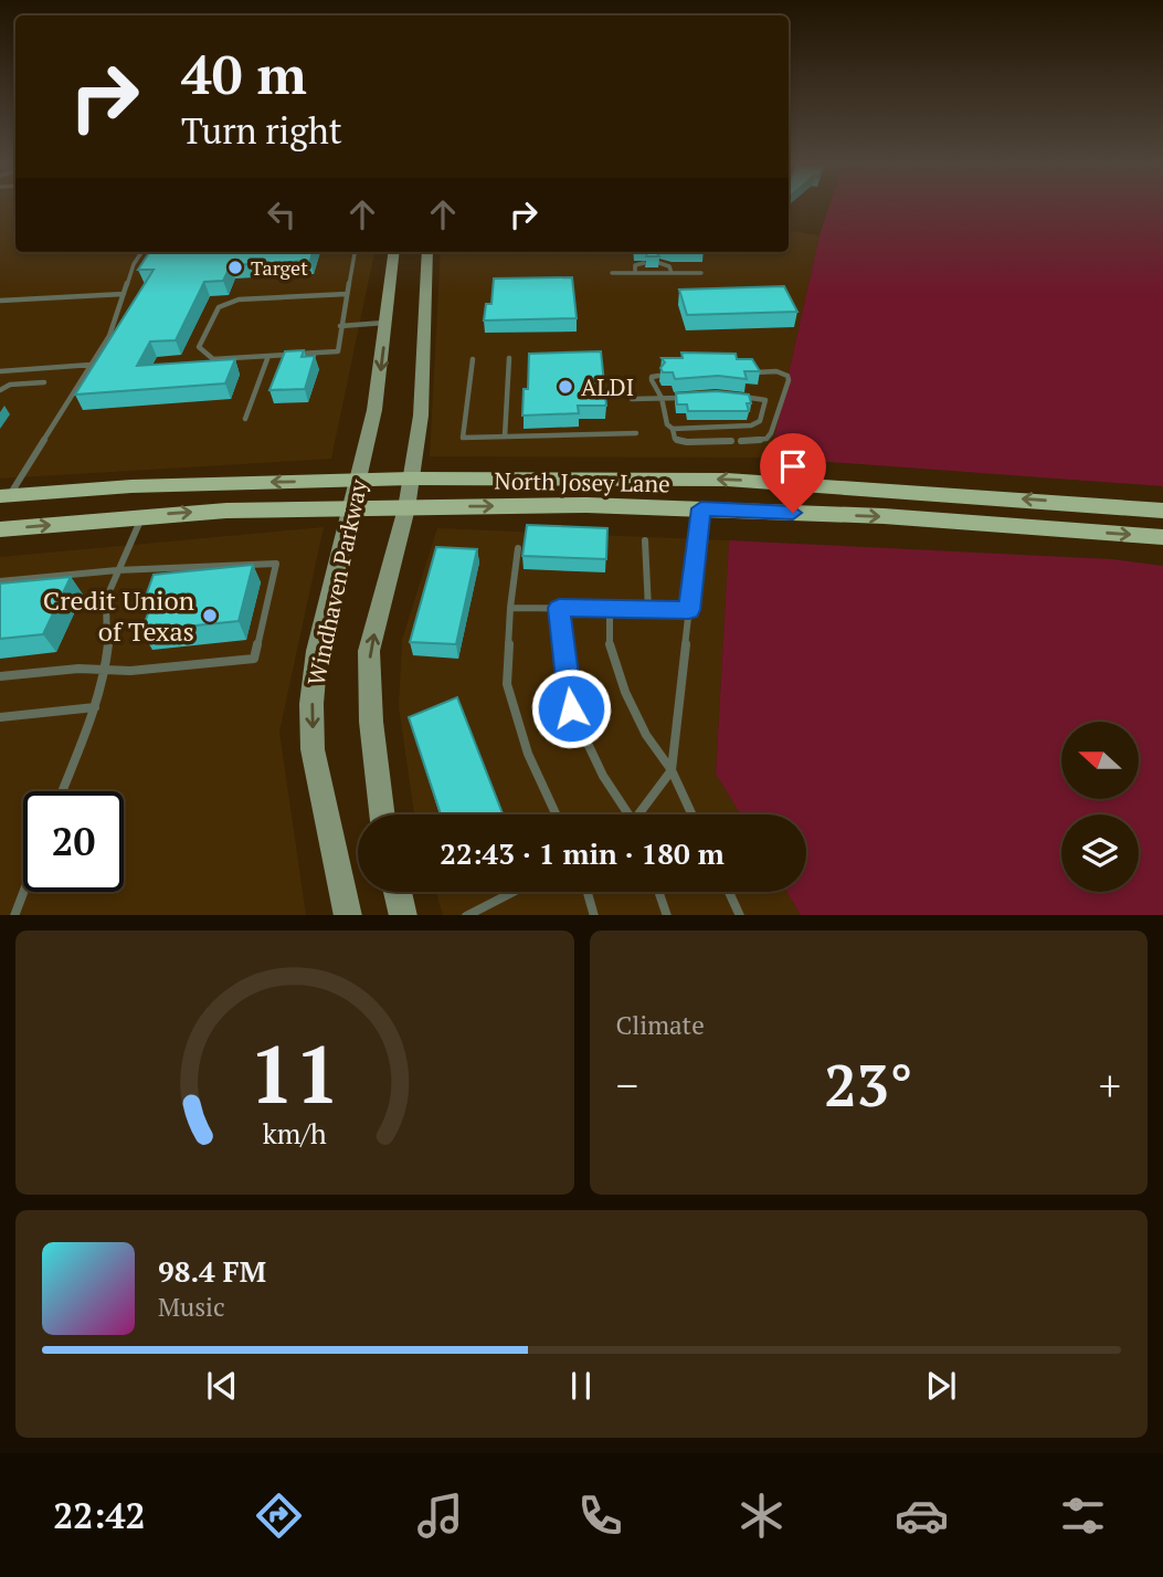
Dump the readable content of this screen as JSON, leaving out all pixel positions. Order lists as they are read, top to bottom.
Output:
{
  "streets": {
    "main road": ["North Josey Lane", "Windhaven Parkway"]
  },
  "crossings": [
    ["North Josey Lane", "Windhaven Parkway"]
  ],
  "places": ["Target", "ALDI", "Credit Union of Texas"],
  "north": "left",
  "page": {
    "turn": ["40 m", "Turn right"],
    "limit": "20",
    "trip": "22:43 · 1 min · 180 m",
    "tile": "Climate",
    "heat": ["−", "23°", "+"],
    "song": ["98.4 FM", "Music"],
    "tabs": "22:42",
    "gauge": ["11", "km/h"]
  }
}
